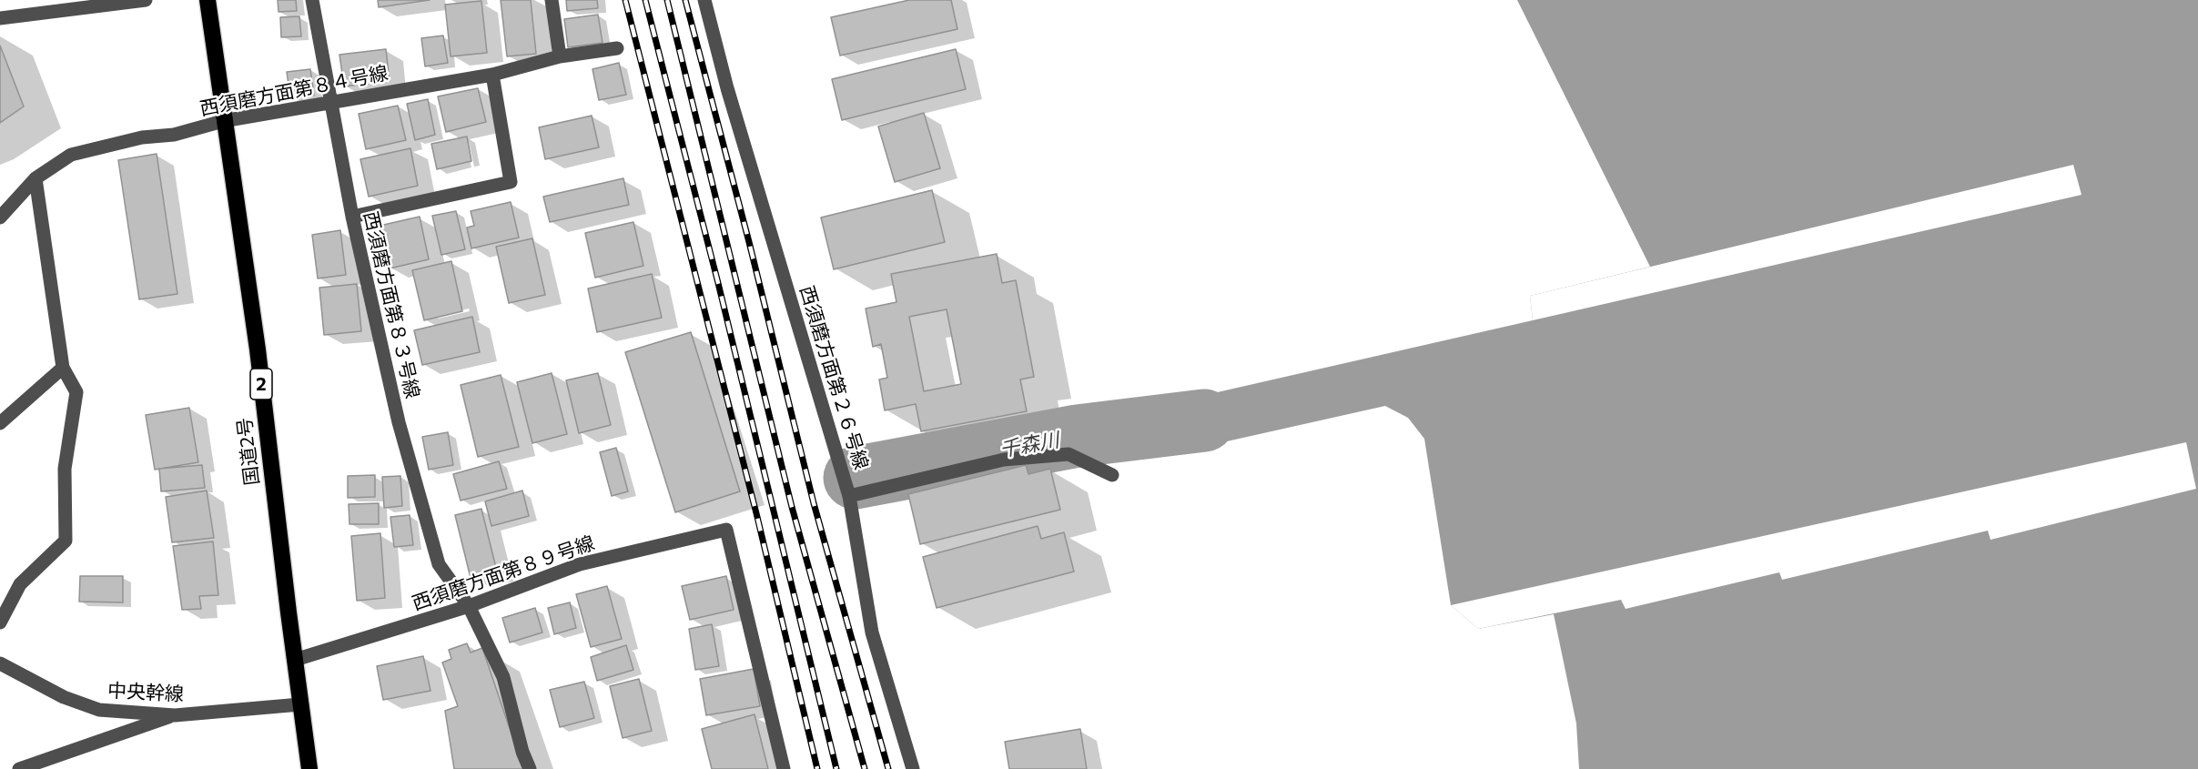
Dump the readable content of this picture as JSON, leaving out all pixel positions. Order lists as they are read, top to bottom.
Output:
{
  "streets": {
    "highway": ["2", "国道2号"],
    "street": [
      "西須磨方面第８４号線",
      "西須磨方面第８３号線",
      "西須磨方面第２６号線",
      "西須磨方面第８９号線",
      "中央幹線"
    ]
  },
  "crossings": [
    ["西須磨方面第８４号線", "西須磨方面第８３号線"],
    ["西須磨方面第８４号線", "国道2号"],
    ["西須磨方面第８３号線", "西須磨方面第８９号線"],
    ["国道2号", "西須磨方面第８９号線"],
    ["国道2号", "中央幹線"]
  ],
  "water": ["千森川"]
}
